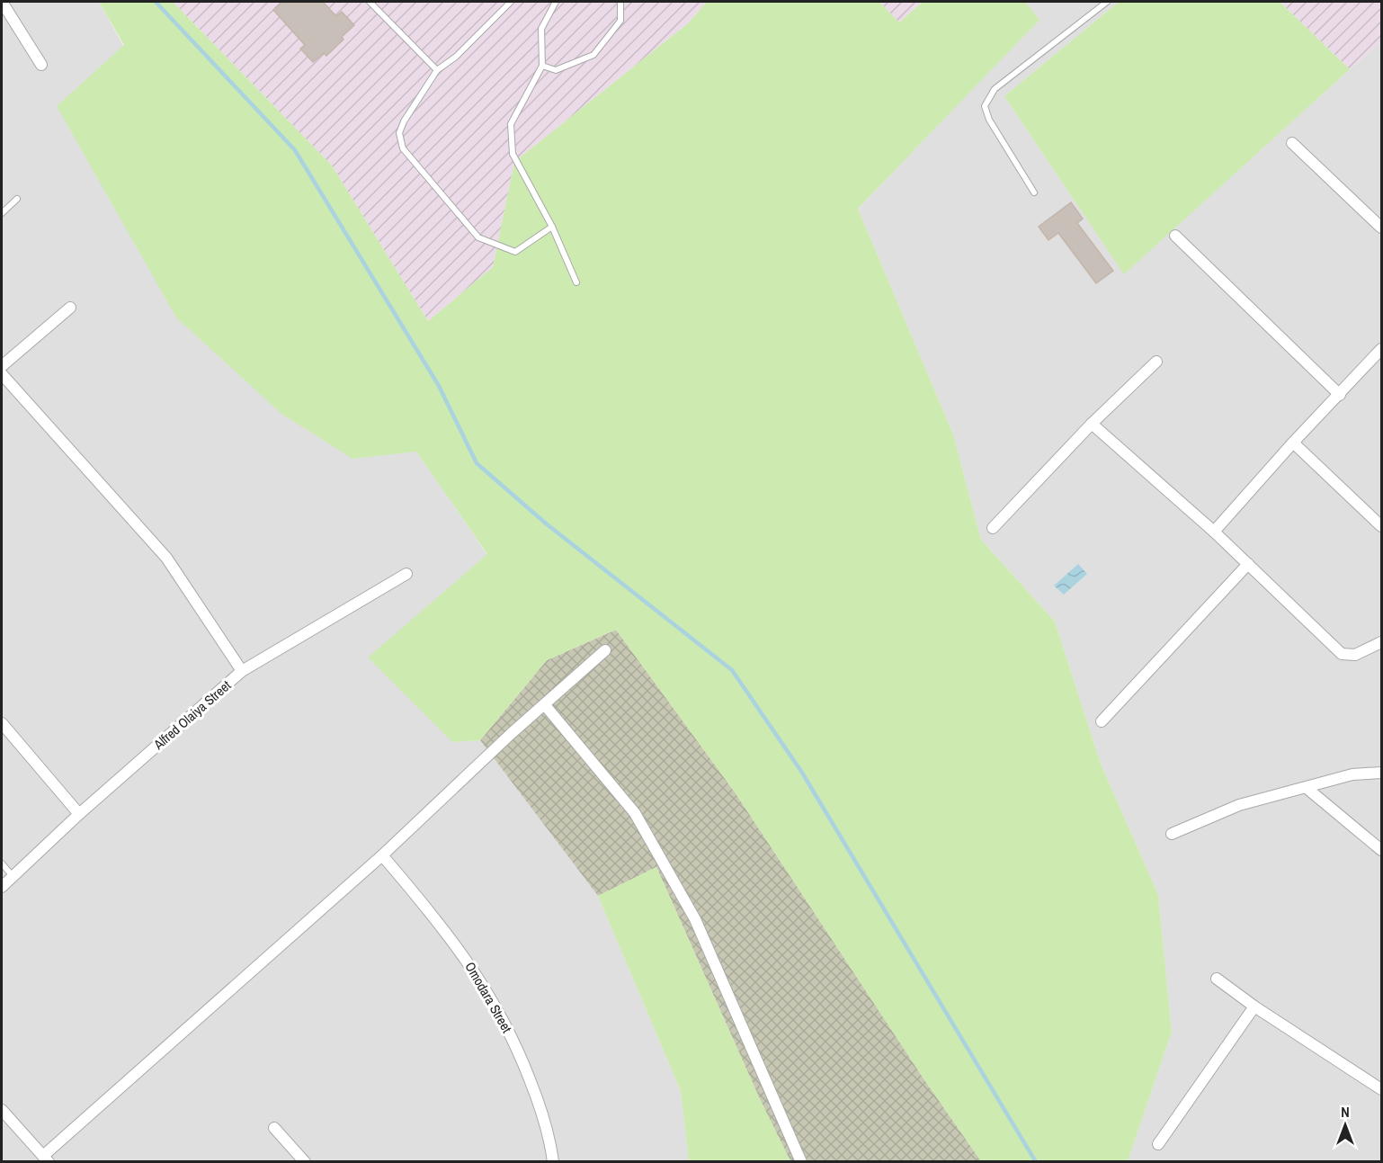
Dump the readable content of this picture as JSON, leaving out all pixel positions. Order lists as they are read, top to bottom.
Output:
{
  "streets": {
    "street": ["Alfred Olaiya Street", "Omodara Street"]
  },
  "north": "top"
}
